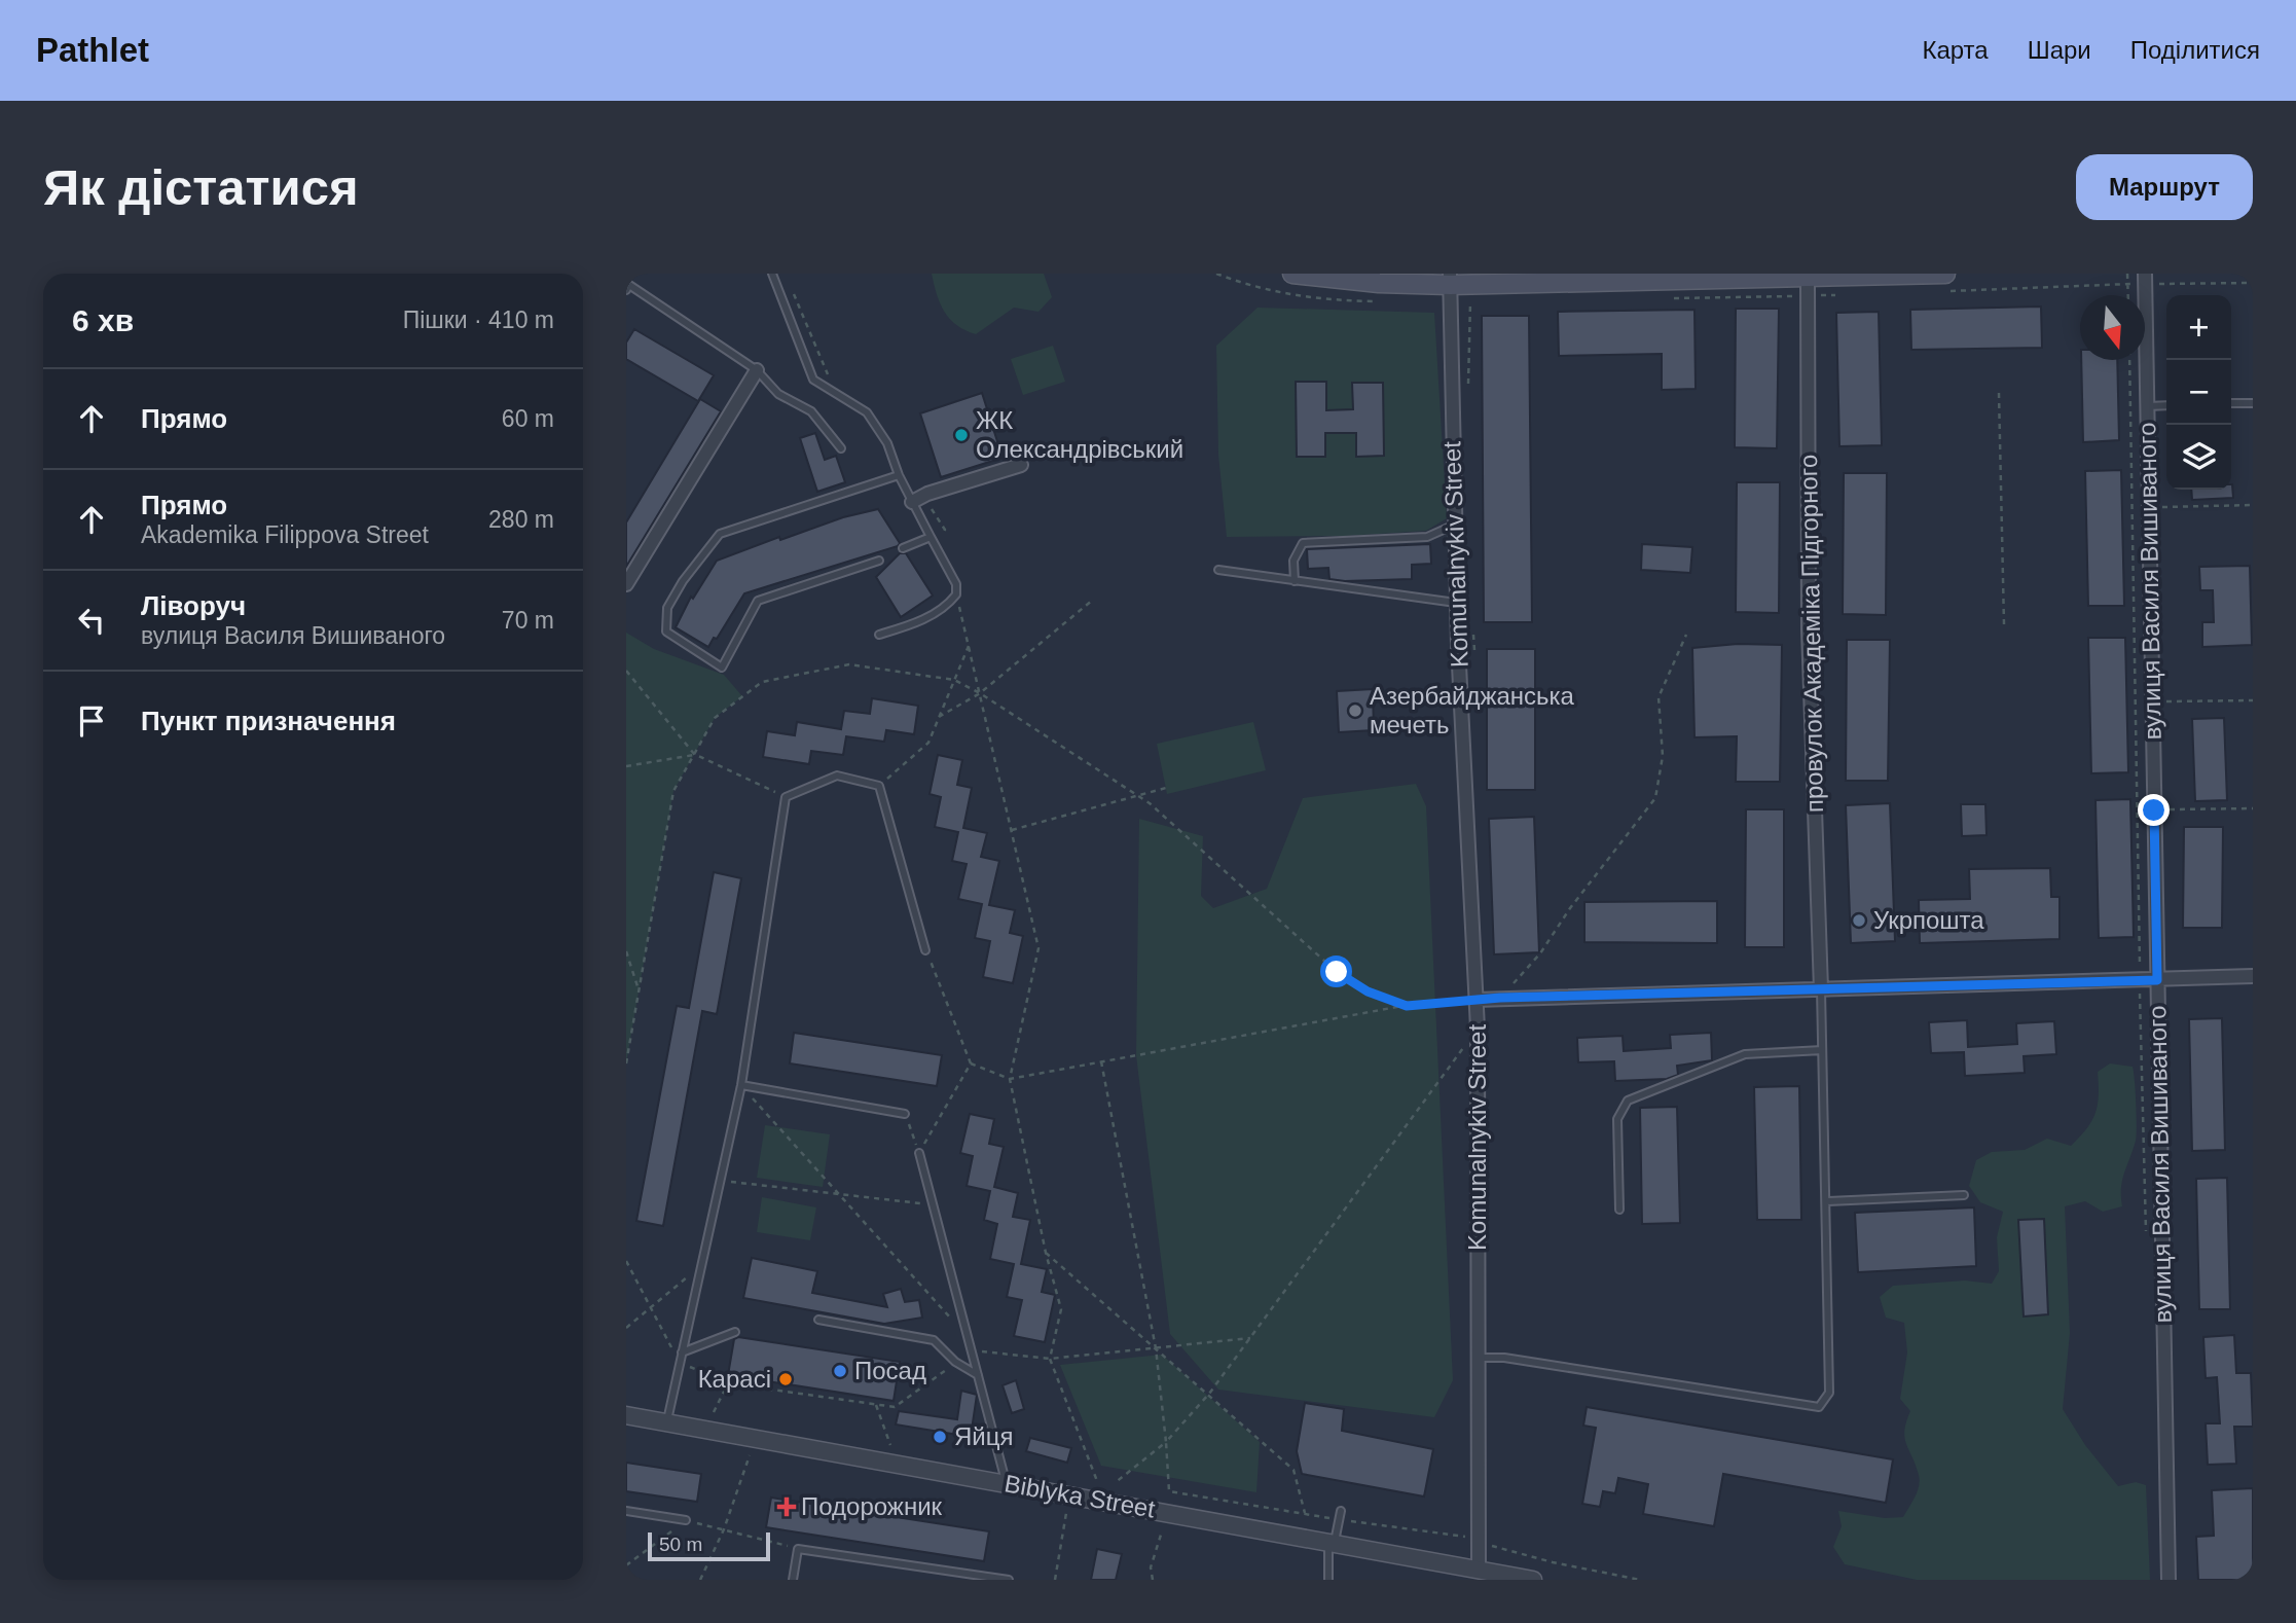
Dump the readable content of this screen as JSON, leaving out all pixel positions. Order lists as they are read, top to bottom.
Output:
{
  "streets": {
    "street": [
      "Komunalnykiv Street",
      "вулиця Василя Вишиваного",
      "провулок Академіка Підгорного",
      "Biblyka Street"
    ]
  },
  "crossings": [
    ["Komunalnykiv Street", "Biblyka Street"]
  ],
  "places": {
    "other": [
      "ЖК Олександрівський",
      "Азербайджанська мечеть",
      "Укрпошта",
      "Посад",
      "Карасі",
      "Яйця"
    ],
    "health": ["Подорожник"]
  },
  "scale_bar": "50 m",
  "north": "bottom",
  "page": {
    "header": "Pathlet",
    "nav": ["Карта", "Шари", "Поділитися"],
    "buttons": "Маршрут",
    "title": "Як дістатися",
    "heading": ["6 хв", "Пішки · 410 m"],
    "map_buttons": ["+", "−"],
    "list": [
      ["Прямо", "60 m"],
      ["Прямо", "Akademika Filippova Street", "280 m"],
      ["Ліворуч", "вулиця Василя Вишиваного", "70 m"],
      "Пункт призначення"
    ],
    "scale": "50 m"
  }
}
